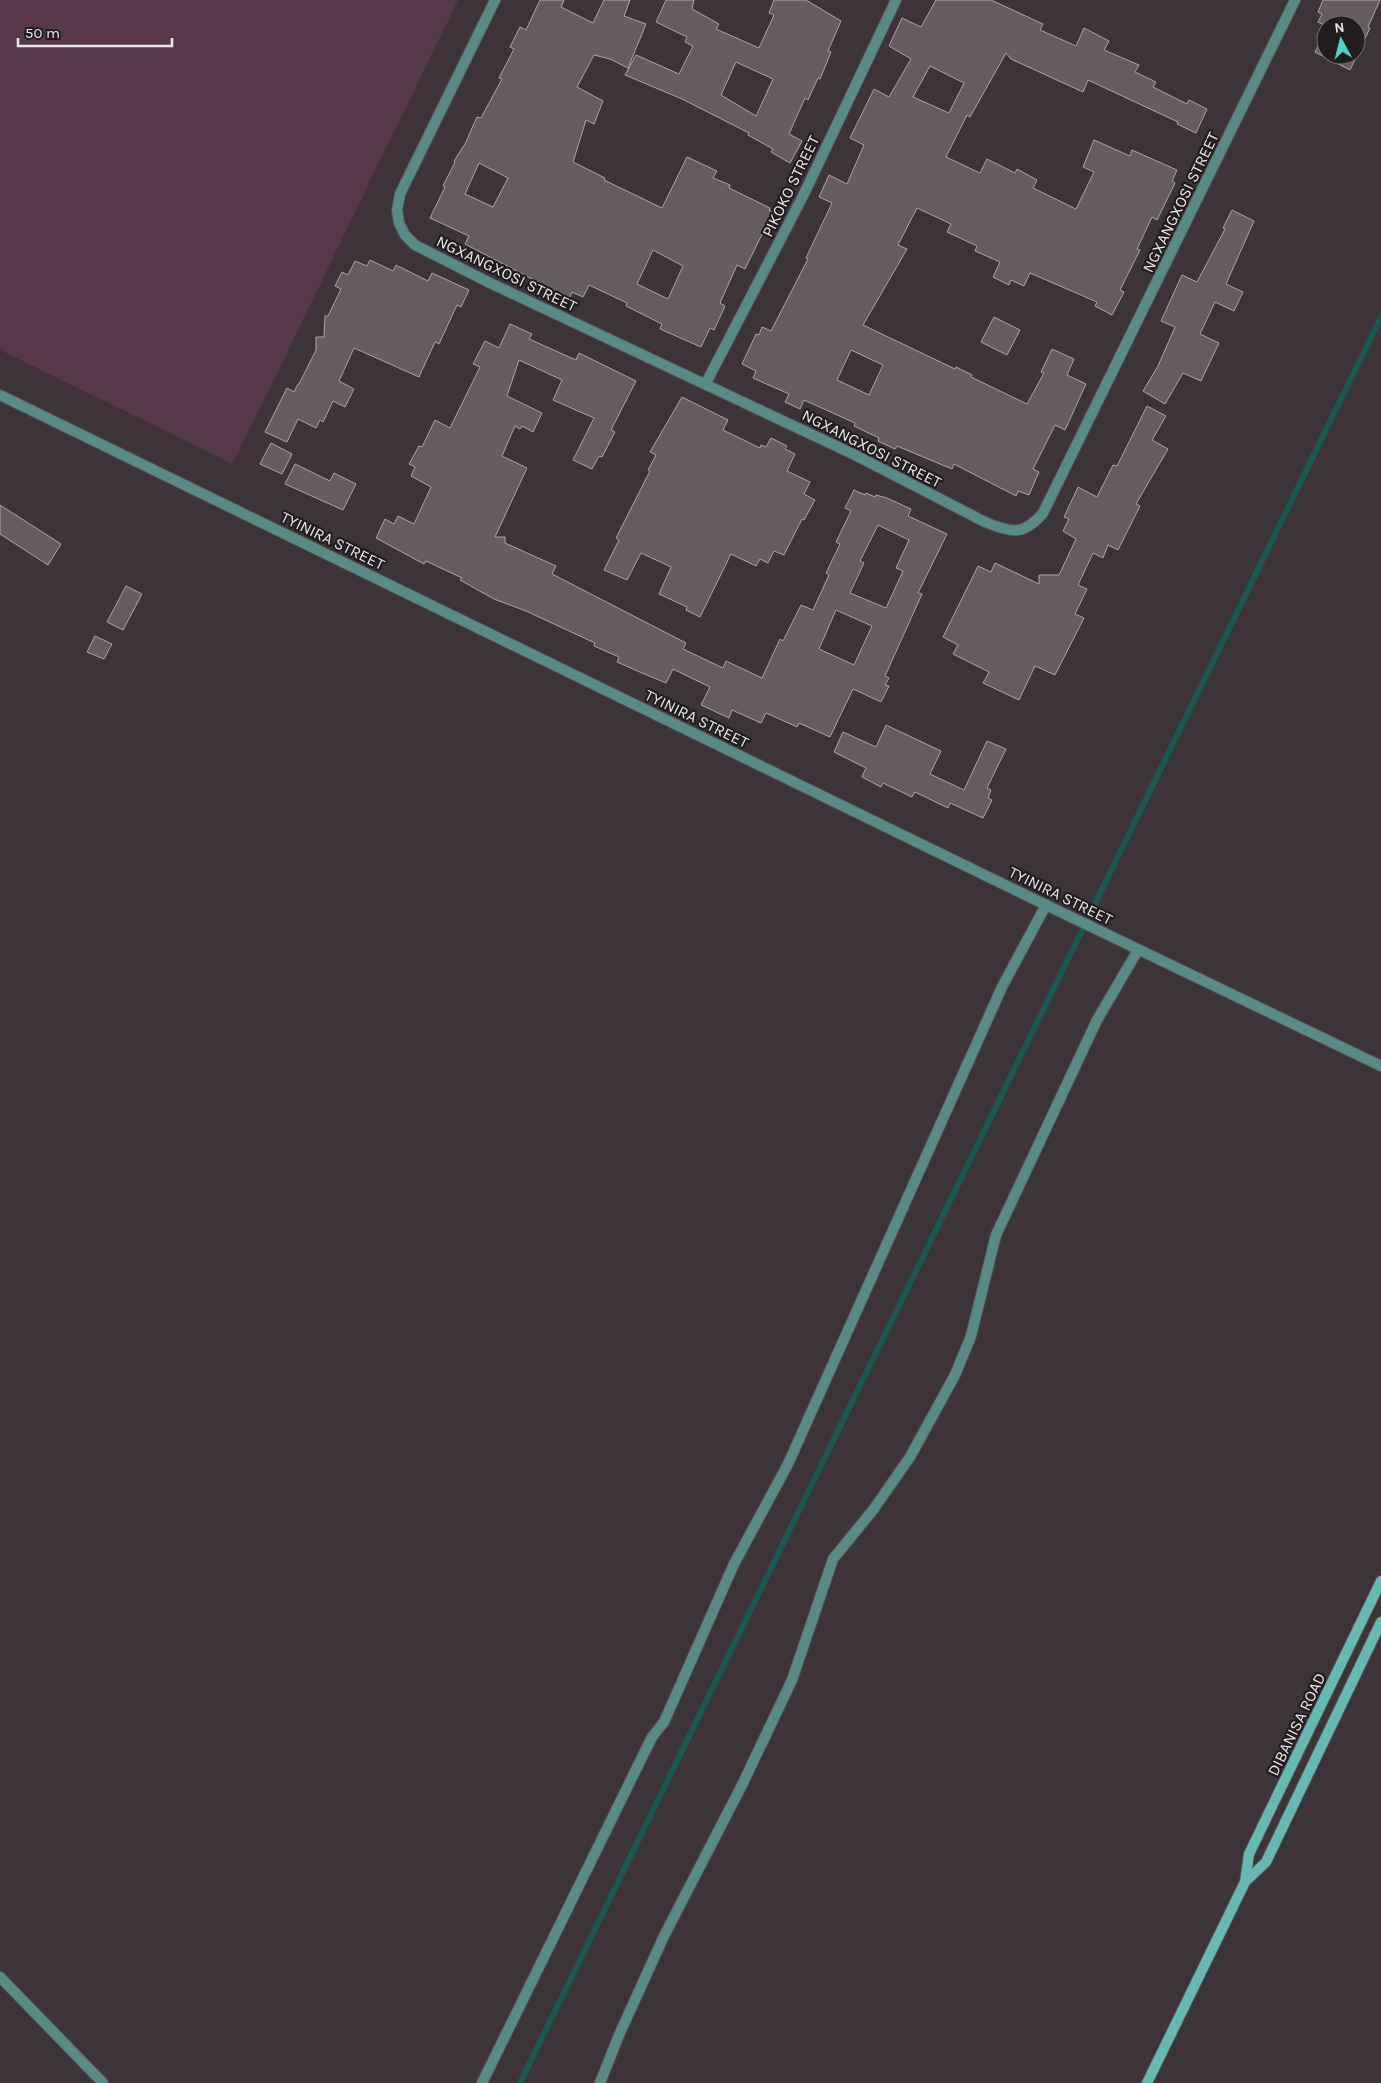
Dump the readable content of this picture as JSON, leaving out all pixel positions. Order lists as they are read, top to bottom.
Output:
{
  "streets": {
    "main road": ["DIBANISA ROAD"],
    "street": ["PIKOKO STREET", "NGXANGXOSI STREET", "TYINIRA STREET"]
  },
  "crossings": [
    ["PIKOKO STREET", "NGXANGXOSI STREET"]
  ],
  "scale_bar": "50 m",
  "north": "top"
}
